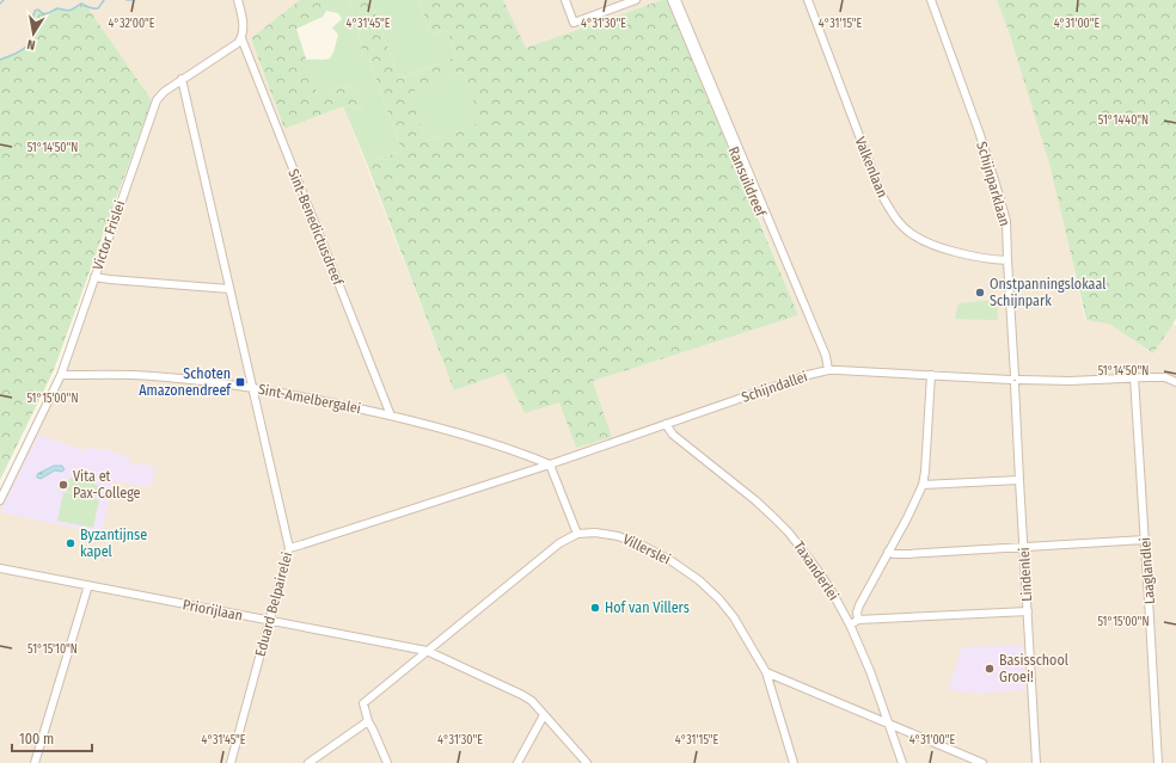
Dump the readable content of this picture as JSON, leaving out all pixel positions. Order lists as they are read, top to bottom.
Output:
{
  "streets": {
    "street": [
      "Valkenlaan",
      "Ransuildreef",
      "Schijnparklaan",
      "Sint-Benedictusdreef",
      "Victor Frislei",
      "Schijndallei",
      "Sint-Amelbergalei",
      "Villerslei",
      "Taxanderlei",
      "Laaglandlei",
      "Lindenlei",
      "Eduard Belpairelei",
      "Priorijlaan"
    ]
  },
  "crossings": [
    ["Valkenlaan", "Schijnparklaan"],
    ["Ransuildreef", "Schijndallei"],
    ["Schijnparklaan", "Schijndallei"],
    ["Schijnparklaan", "Lindenlei"],
    ["Sint-Benedictusdreef", "Victor Frislei"],
    ["Sint-Benedictusdreef", "Sint-Amelbergalei"],
    ["Victor Frislei", "Sint-Amelbergalei"],
    ["Victor Frislei", "Eduard Belpairelei"],
    ["Schijndallei", "Sint-Amelbergalei"],
    ["Schijndallei", "Taxanderlei"],
    ["Schijndallei", "Laaglandlei"],
    ["Schijndallei", "Lindenlei"],
    ["Schijndallei", "Eduard Belpairelei"],
    ["Sint-Amelbergalei", "Eduard Belpairelei"],
    ["Villerslei", "Priorijlaan"],
    ["Eduard Belpairelei", "Priorijlaan"]
  ],
  "places": {
    "other": [
      "Onstpanningslokaal Schijnpark",
      "Vita et Pax-College",
      "Byzantijnse kapel",
      "Hof van Villers",
      "Basisschool Groei!"
    ],
    "transit": ["Schoten Amazonendreef"]
  },
  "scale_bar": "100 m",
  "north": "bottom",
  "coordinates": [
    "4°32'00\"E",
    "4°31'45\"E",
    "4°31'30\"E",
    "4°31'15\"E",
    "4°31'00\"E",
    "51°14'40\"N",
    "51°14'50\"N",
    "51°15'00\"N",
    "51°15'10\"N"
  ]
}
